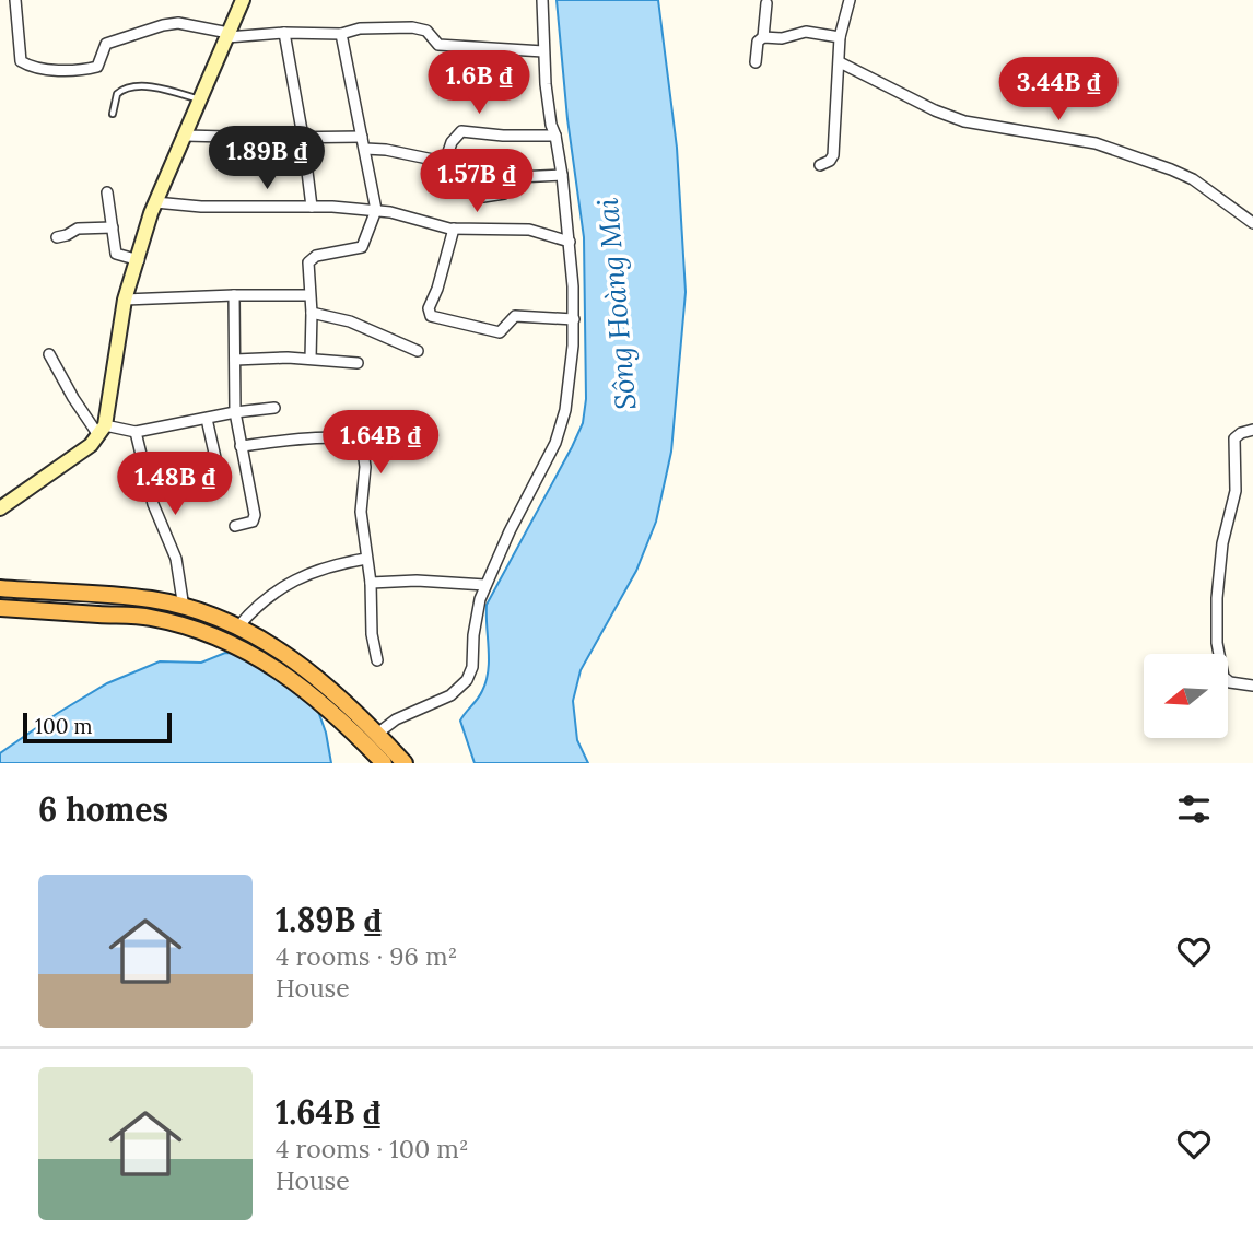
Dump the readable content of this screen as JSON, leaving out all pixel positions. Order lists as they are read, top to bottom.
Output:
{
  "water": ["Sông Hoàng Mai"],
  "scale_bar": "100 m",
  "north": "left",
  "page": {
    "price": [
      "1.6B ₫",
      "3.44B ₫",
      "1.89B ₫",
      "1.57B ₫",
      "1.64B ₫",
      "1.48B ₫"
    ],
    "scale": "100 m",
    "heading": "6 homes",
    "list": [
      {
        "name": "1.89B ₫",
        "note": "4 rooms · 96 m² · House"
      },
      {
        "name": "1.64B ₫",
        "note": "4 rooms · 100 m² · House"
      }
    ]
  }
}
